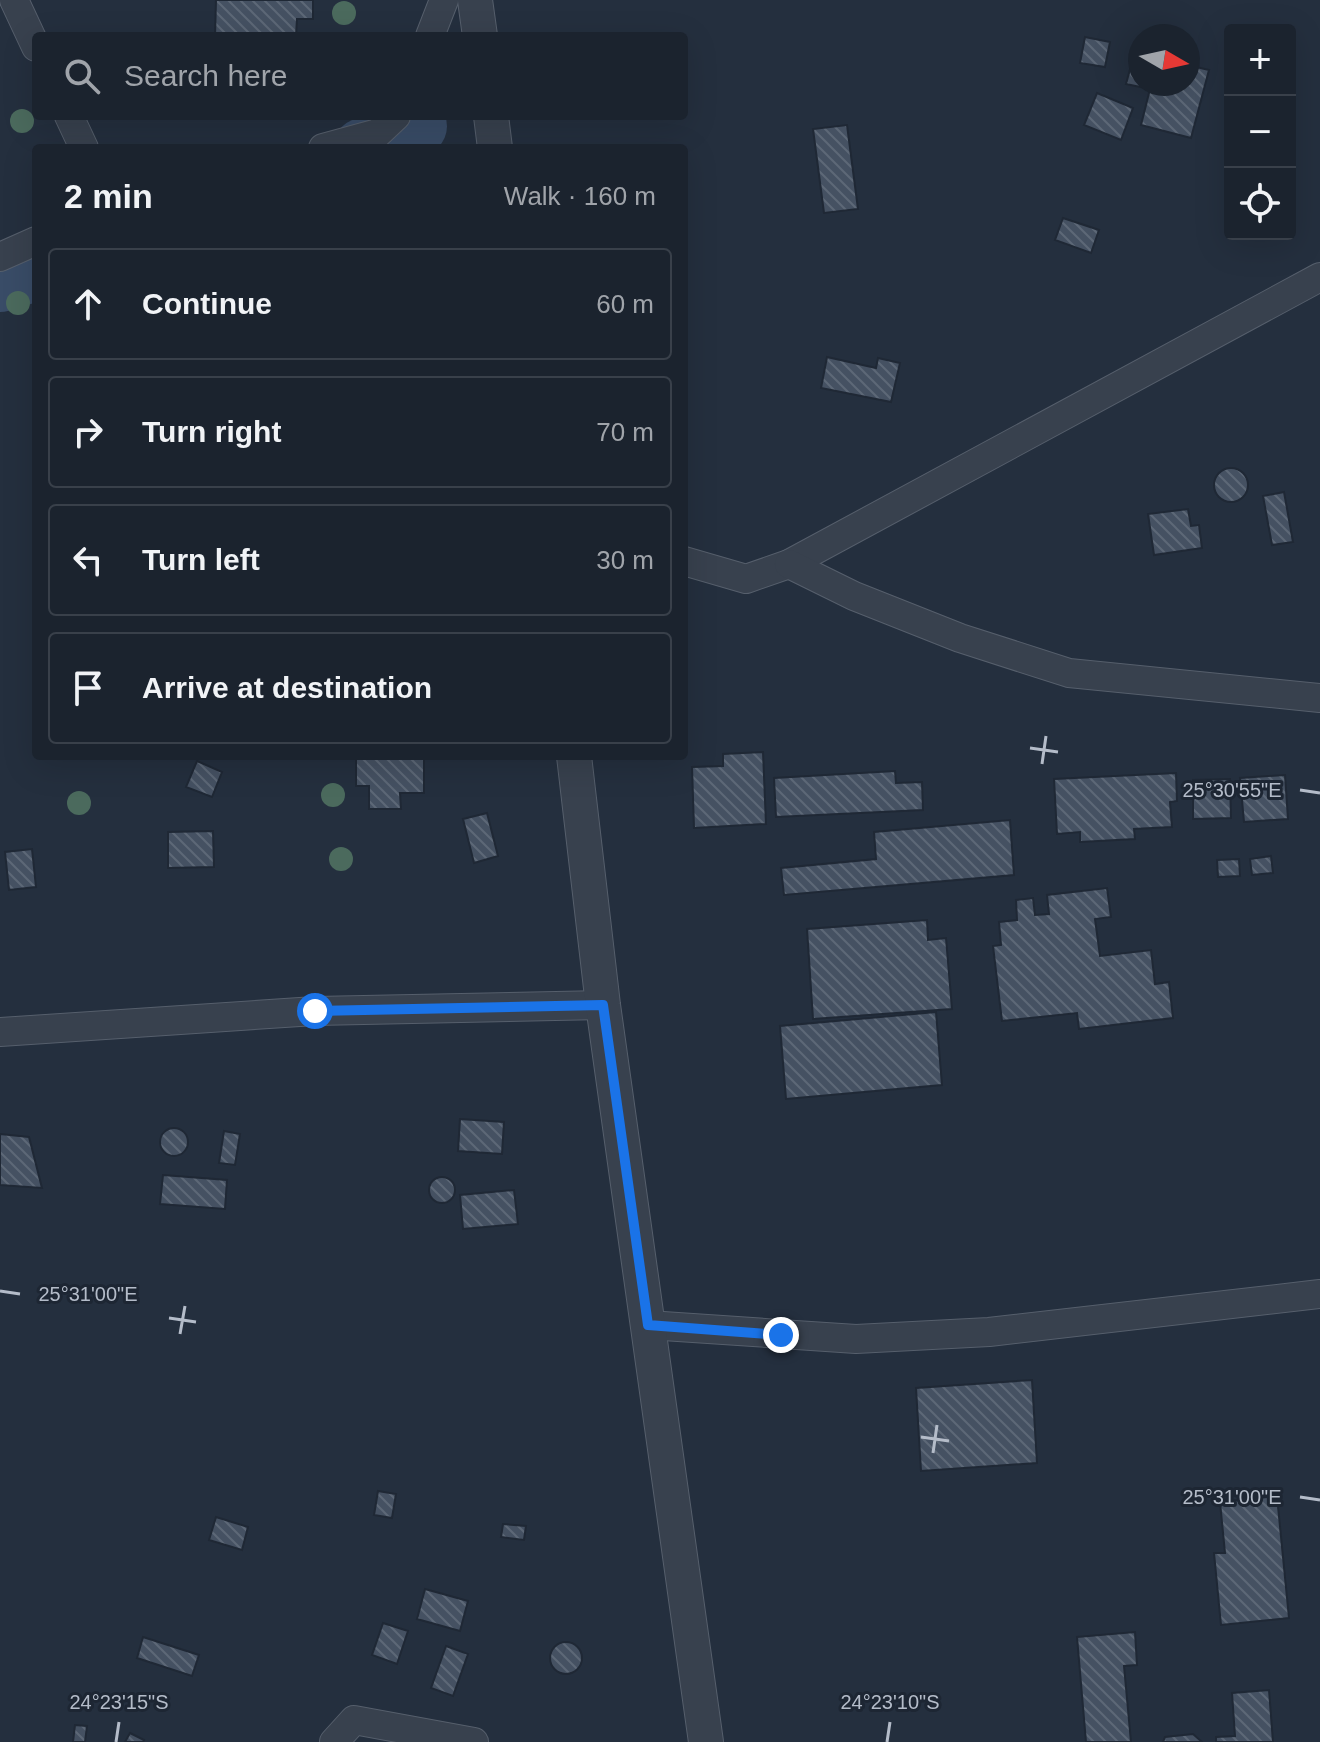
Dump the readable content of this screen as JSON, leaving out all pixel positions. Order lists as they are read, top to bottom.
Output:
{
  "north": "right",
  "page": {
    "map_buttons": ["+", "−"],
    "search": "Search here",
    "heading": ["2 min", "Walk · 160 m"],
    "list": [
      ["Continue", "60 m"],
      ["Turn right", "70 m"],
      ["Turn left", "30 m"],
      "Arrive at destination"
    ]
  },
  "coordinates": [
    "25°30'55\"E",
    "25°31'00\"E",
    "24°23'15\"S",
    "24°23'10\"S"
  ]
}
